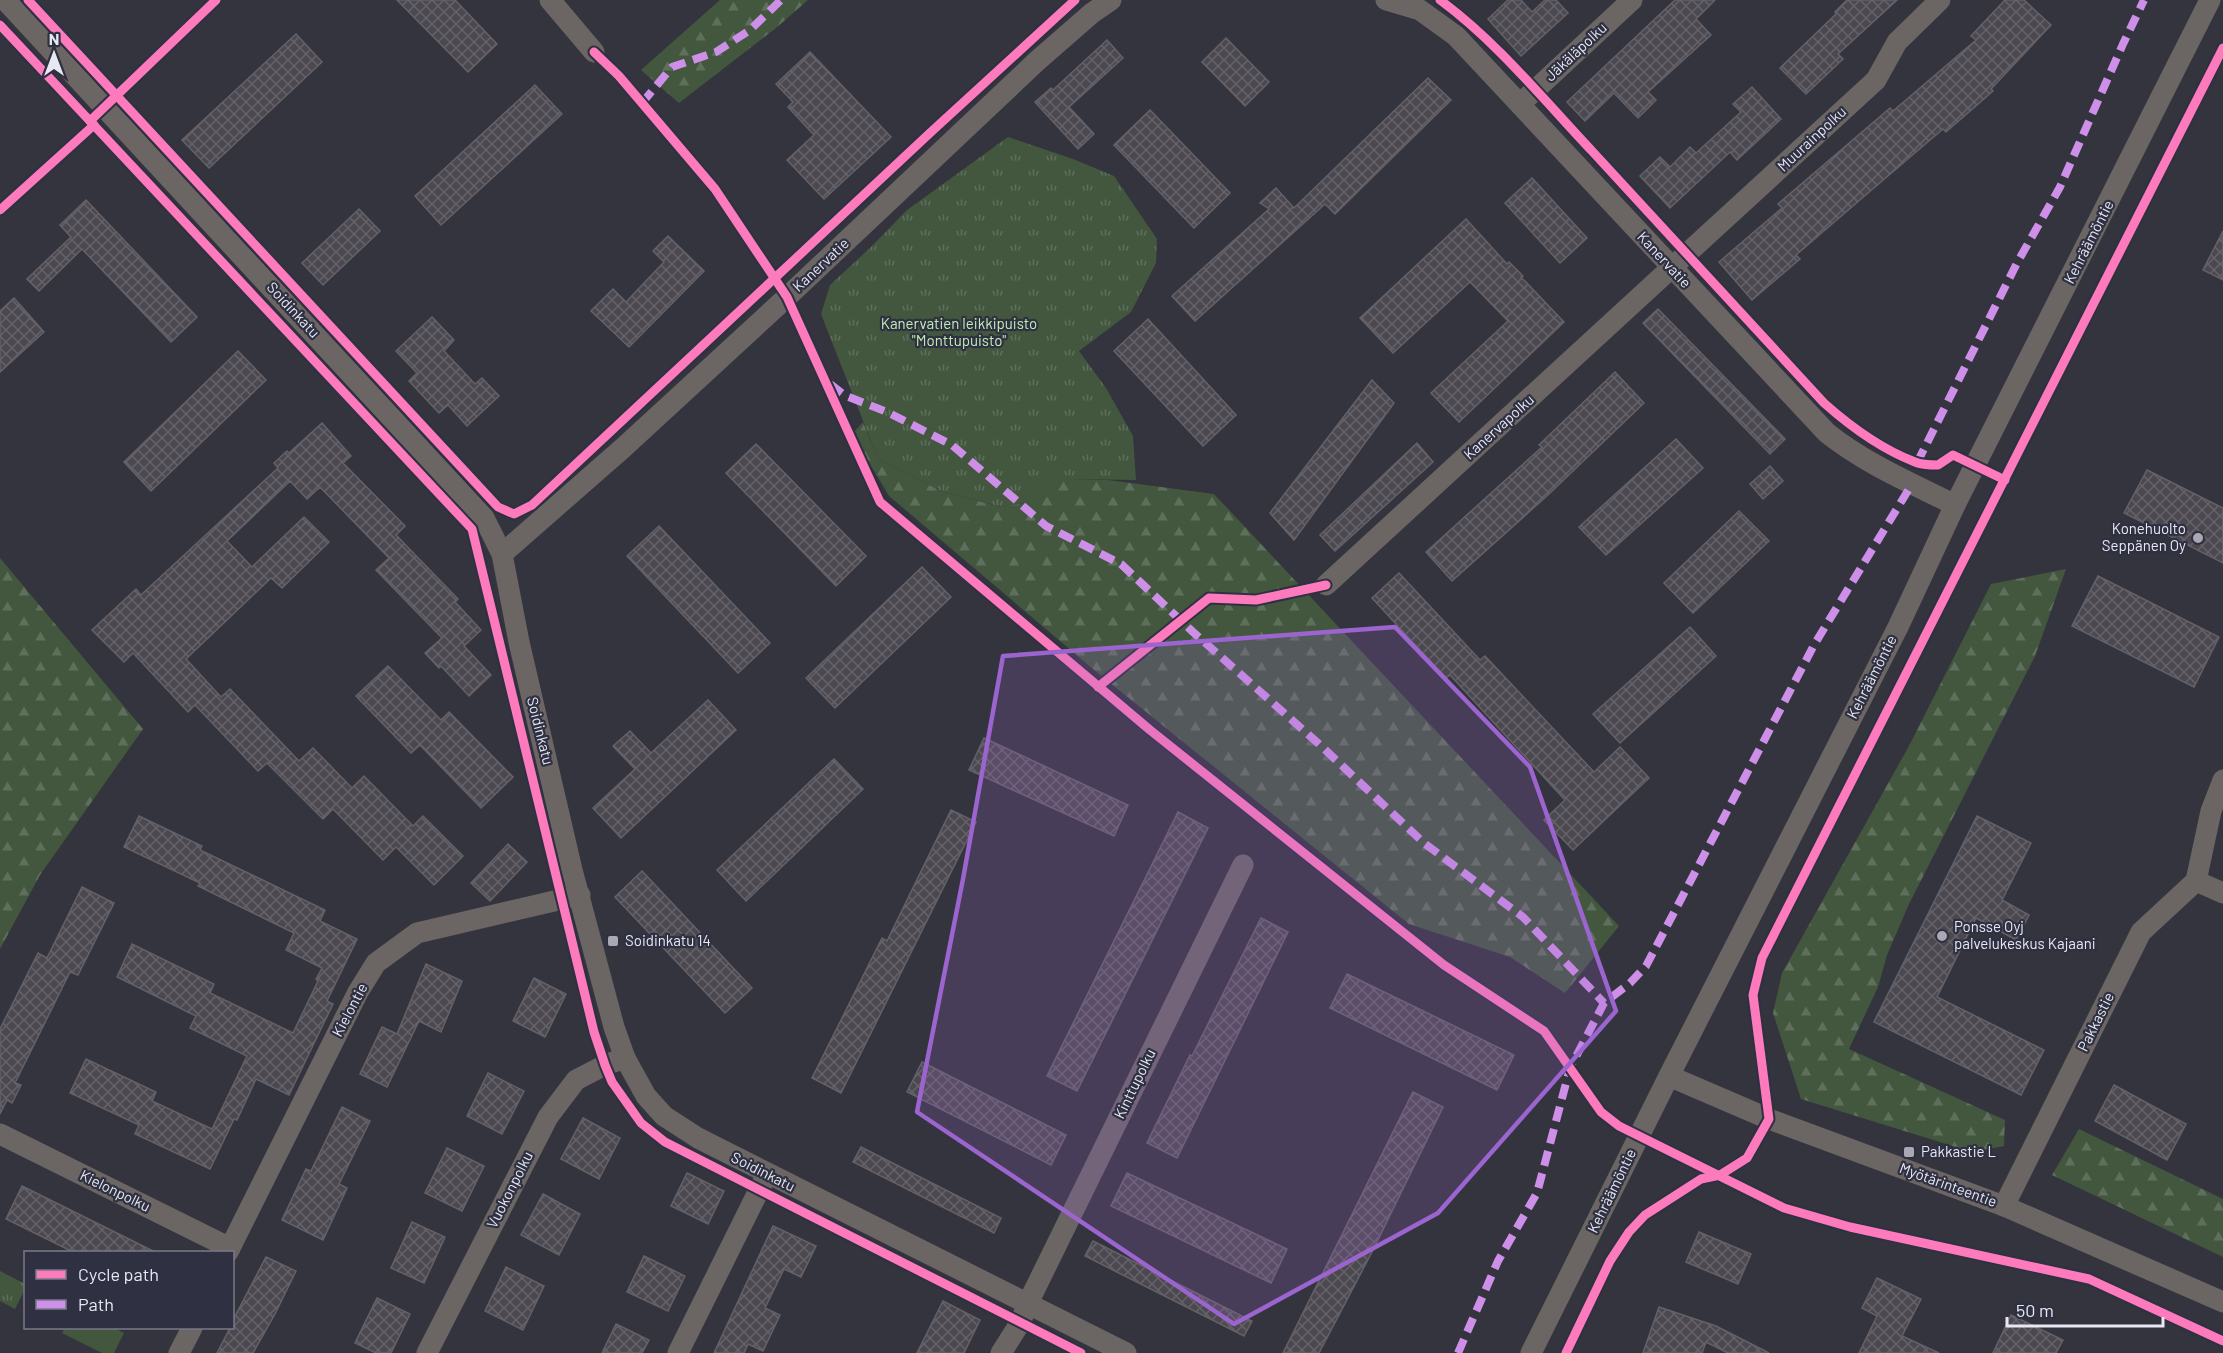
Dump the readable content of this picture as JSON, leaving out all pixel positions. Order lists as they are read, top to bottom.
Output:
{
  "streets": {
    "street": [
      "Jäkäläpolku",
      "Muurainpolku",
      "Kehräämöntie",
      "Kanervatie",
      "Soidinkatu",
      "Kanervapolku",
      "Kielontie",
      "Pakkastie",
      "Kinttupolku",
      "Myötärinteentie",
      "Vuokonpolku",
      "Kielonpolku"
    ]
  },
  "crossings": [
    ["Jäkäläpolku", "Kanervatie"],
    ["Muurainpolku", "Kanervatie"],
    ["Muurainpolku", "Kanervapolku"],
    ["Kehräämöntie", "Kanervatie"],
    ["Kehräämöntie", "Myötärinteentie"],
    ["Kanervatie", "Soidinkatu"],
    ["Kanervatie", "Kanervapolku"],
    ["Soidinkatu", "Kielontie"],
    ["Soidinkatu", "Kinttupolku"],
    ["Soidinkatu", "Vuokonpolku"],
    ["Kielontie", "Kielonpolku"],
    ["Pakkastie", "Myötärinteentie"]
  ],
  "parks": ["Kanervatien leikkipuisto \"Monttupuisto\""],
  "places": {
    "other": ["Konehuolto Seppänen Oy", "Ponsse Oyj palvelukeskus Kajaani"],
    "transit": ["Soidinkatu 14", "Pakkastie L"]
  },
  "legend": ["Cycle path", "Path"],
  "scale_bar": "50 m",
  "north": "top"
}
